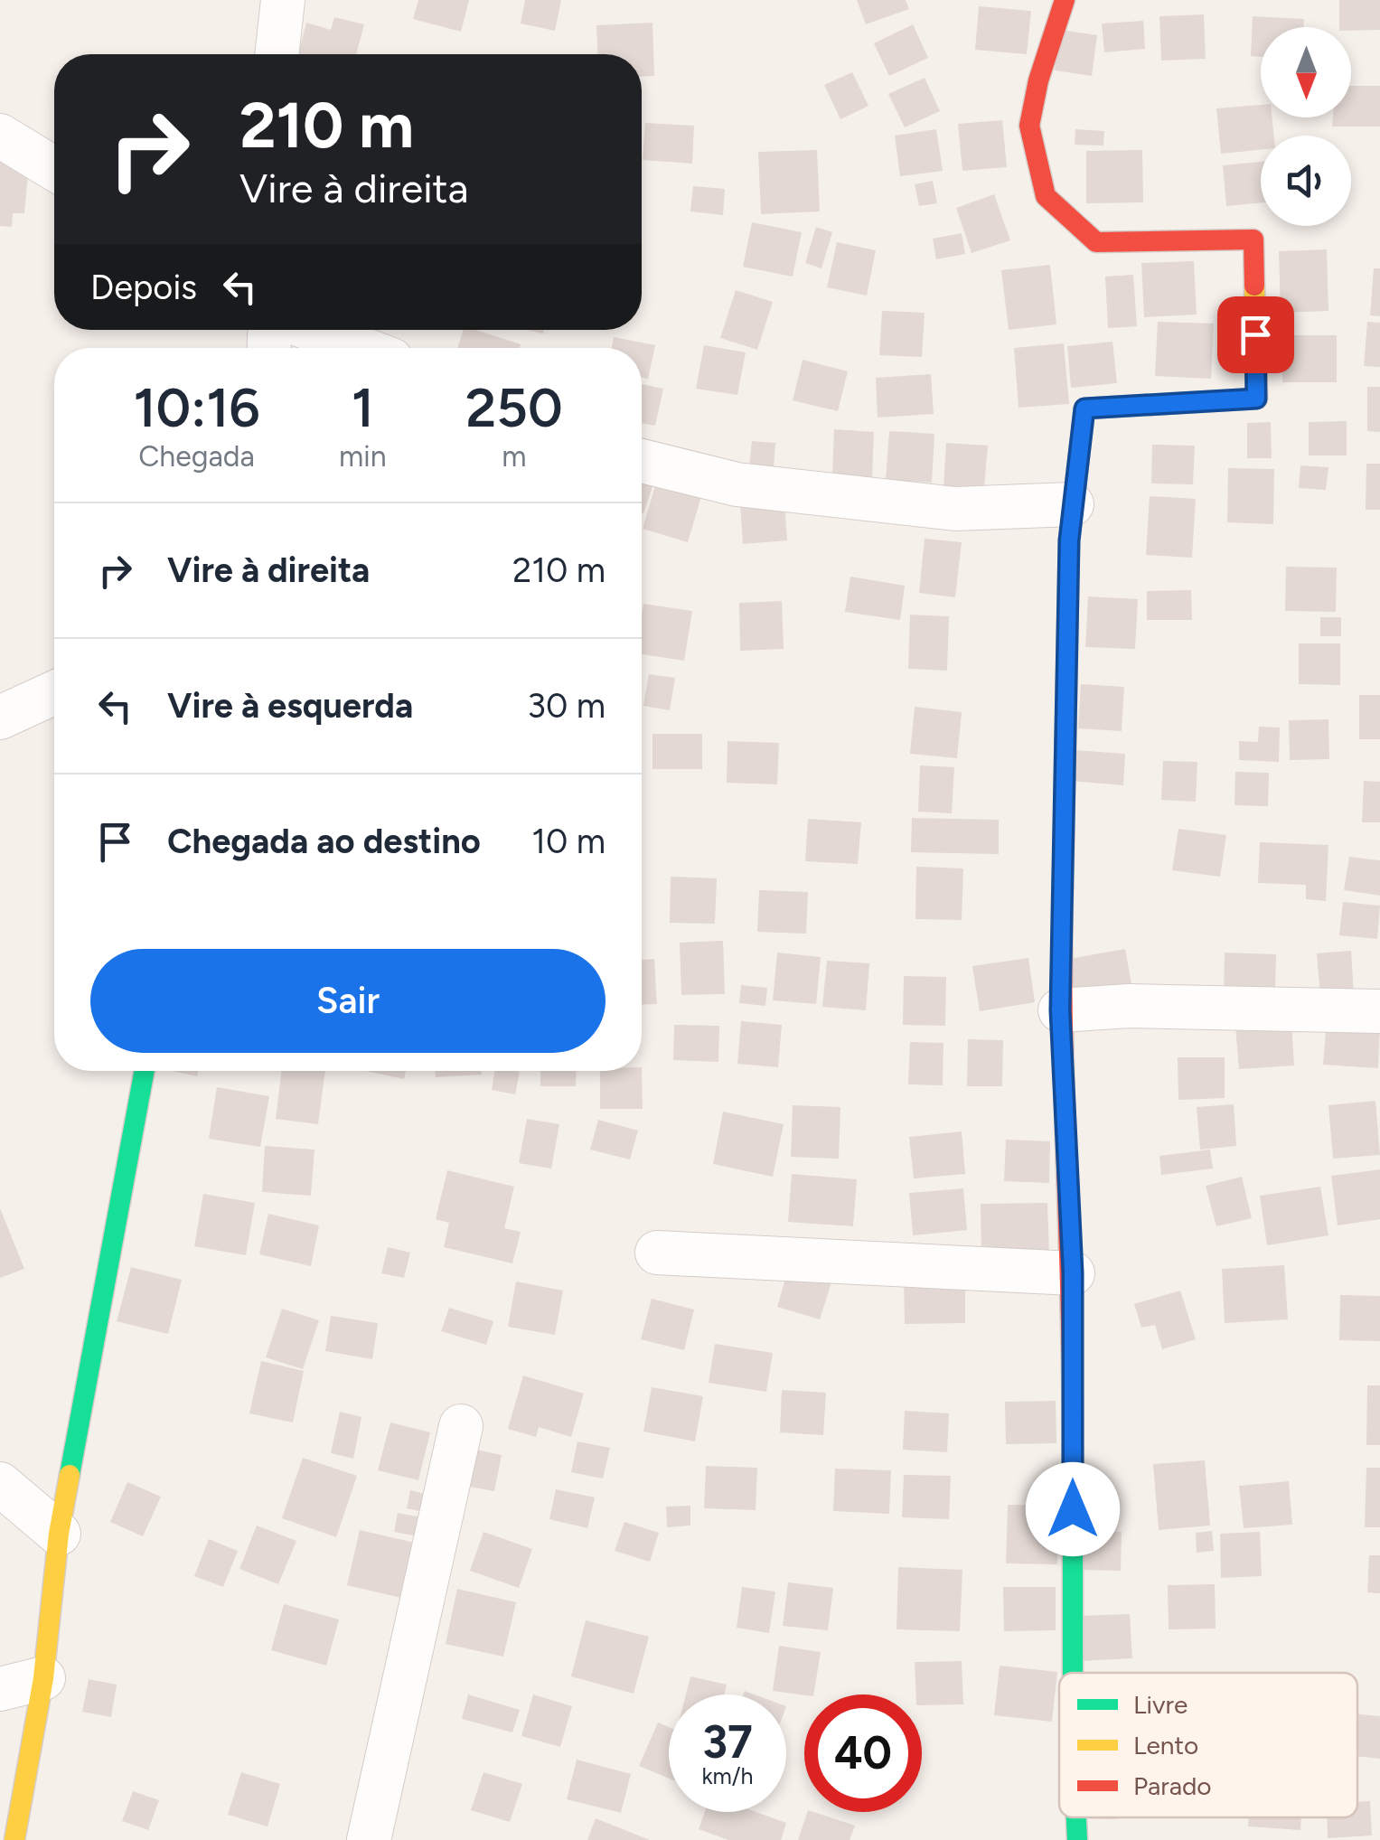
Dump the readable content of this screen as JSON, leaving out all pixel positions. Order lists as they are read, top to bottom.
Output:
{
  "legend": ["Livre", "Lento", "Parado"],
  "north": "bottom",
  "page": {
    "turn": ["210 m", "Vire à direita"],
    "then": "Depois",
    "eta": [
      "10:16",
      "Chegada",
      "1",
      "min",
      "250",
      "m"
    ],
    "list": [
      {
        "name": "Vire à direita",
        "value": "210 m"
      },
      {
        "name": "Vire à esquerda",
        "value": "30 m"
      },
      {
        "name": "Chegada ao destino",
        "value": "10 m"
      }
    ],
    "buttons": "Sair",
    "speed": "37 km/h",
    "limit": "40"
  }
}
